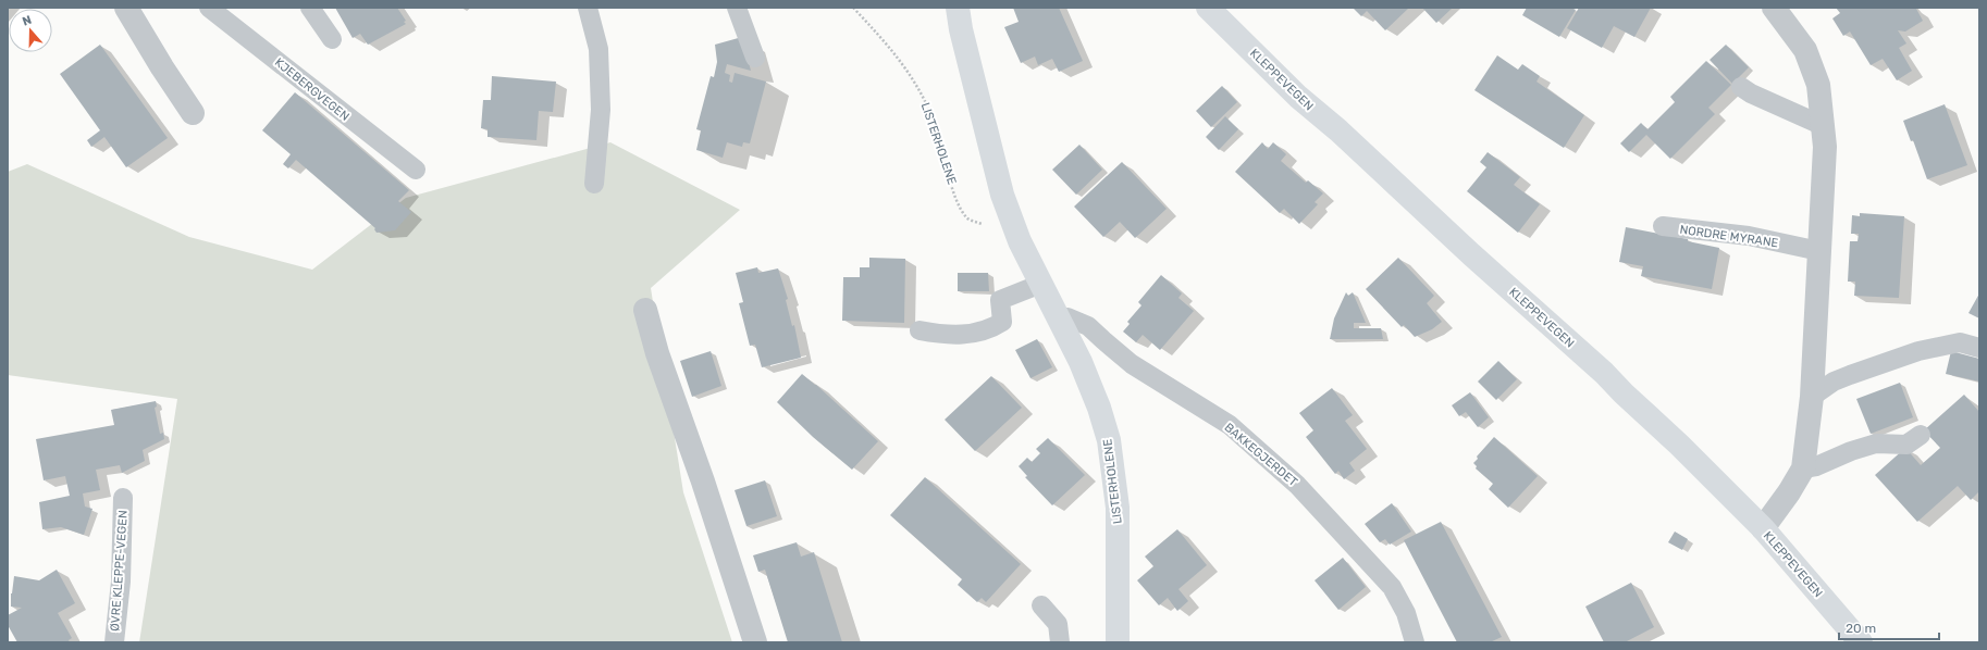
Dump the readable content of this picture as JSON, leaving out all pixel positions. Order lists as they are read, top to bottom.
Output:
{
  "streets": {
    "main road": ["KLEPPEVEGEN", "LISTERHOLENE"],
    "lane": [
      "KJEBERGVEGEN",
      "NORDRE MYRANE",
      "BAKKEGJERDET",
      "ØVRE KLEPPE-VEGEN"
    ]
  },
  "crossings": [
    ["LISTERHOLENE", "BAKKEGJERDET"]
  ],
  "scale_bar": "20 m",
  "north": "top"
}
